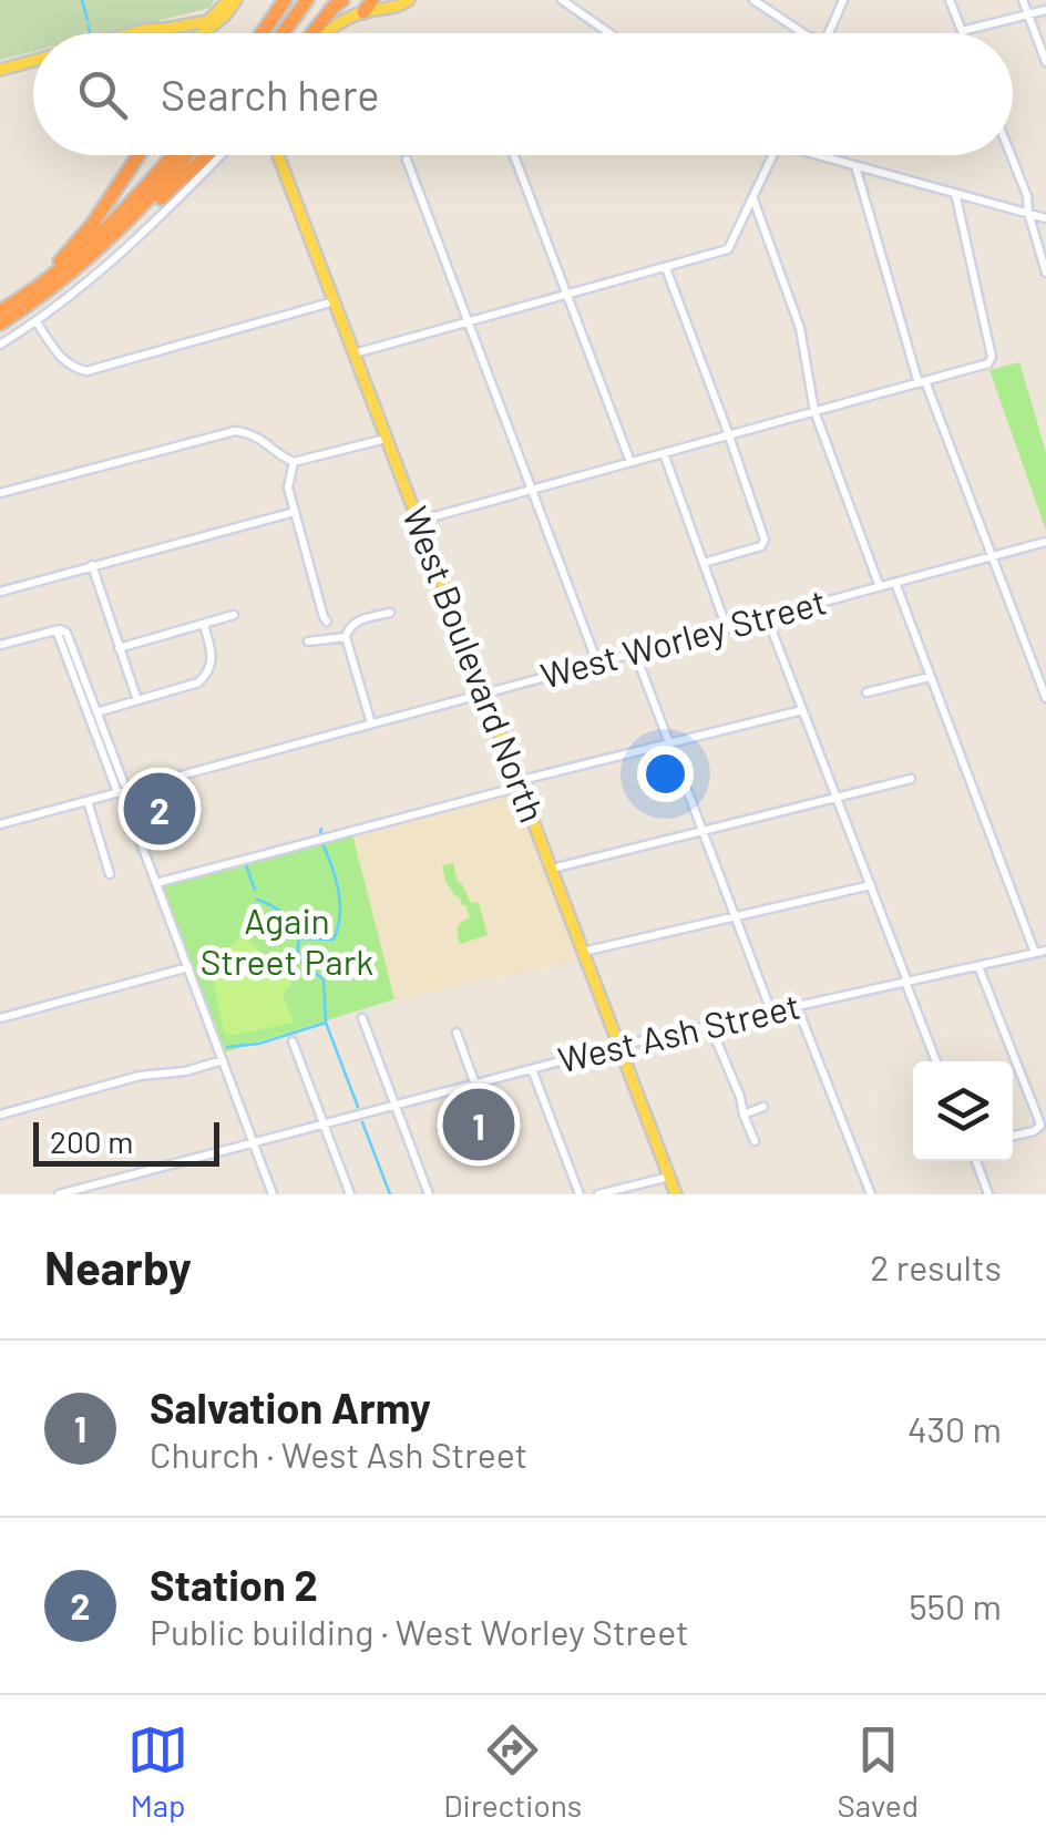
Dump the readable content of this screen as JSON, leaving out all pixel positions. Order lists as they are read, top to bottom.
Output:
{
  "streets": {
    "main road": ["West Boulevard North"],
    "street": ["West Worley Street", "West Ash Street"]
  },
  "crossings": [
    ["West Worley Street", "West Boulevard North"],
    ["West Boulevard North", "West Ash Street"]
  ],
  "parks": ["Again Street Park"],
  "scale_bar": "200 m",
  "page": {
    "search": "Search here",
    "pins": ["2", "1"],
    "scale": "200 m",
    "heading": ["Nearby", "2 results"],
    "list": [
      {
        "mark": "1",
        "name": "Salvation Army",
        "note": "Church · West Ash Street",
        "value": "430 m"
      },
      {
        "mark": "2",
        "name": "Station 2",
        "note": "Public building · West Worley Street",
        "value": "550 m"
      }
    ],
    "nav": ["Map", "Directions", "Saved"]
  }
}
